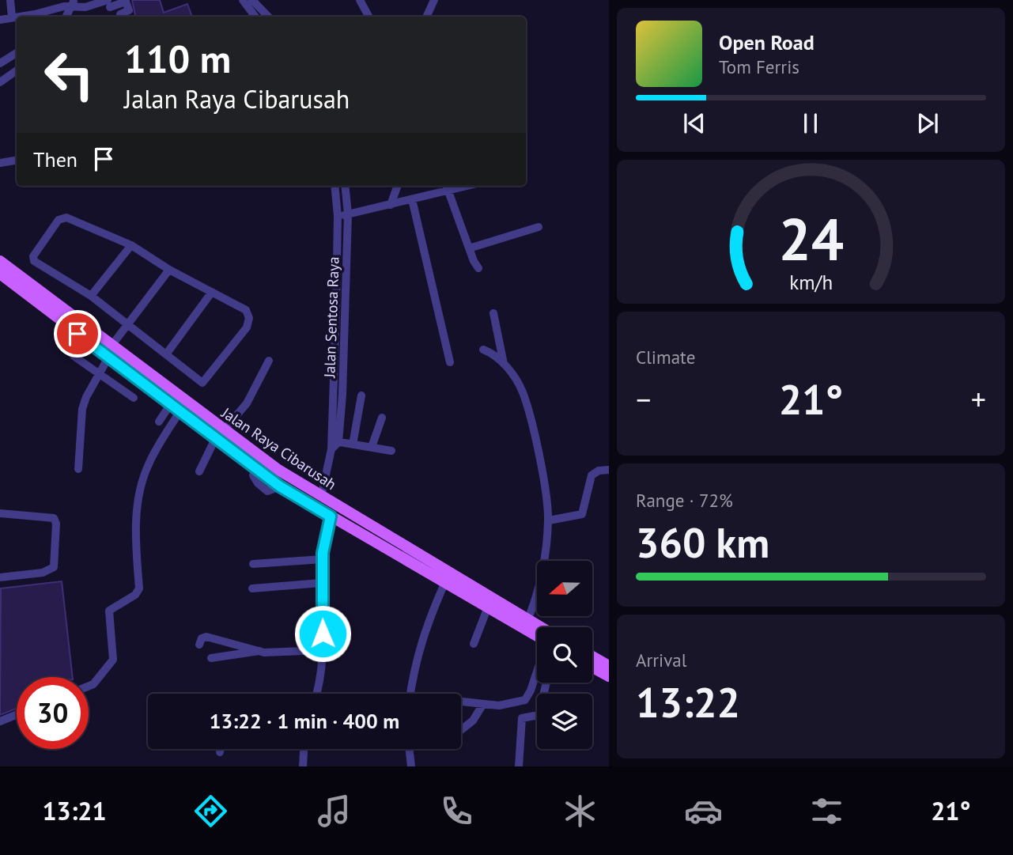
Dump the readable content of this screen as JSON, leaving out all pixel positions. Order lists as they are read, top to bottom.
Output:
{
  "streets": {
    "main road": ["Jalan Raya Cibarusah"],
    "street": ["Jalan Sentosa Raya"]
  },
  "crossings": [
    ["Jalan Sentosa Raya", "Jalan Raya Cibarusah"]
  ],
  "north": "left",
  "page": {
    "turn": ["110 m", "Jalan Raya Cibarusah"],
    "song": ["Open Road", "Tom Ferris"],
    "then": "Then",
    "tile": [
      "Climate",
      ["Range · 72%", "360 km"],
      ["Arrival", "13:22"]
    ],
    "heat": ["−", "21°", "+"],
    "limit": "30",
    "trip": "13:22 · 1 min · 400 m",
    "tabs": ["13:21", "21°"],
    "gauge": ["24", "km/h"]
  }
}
